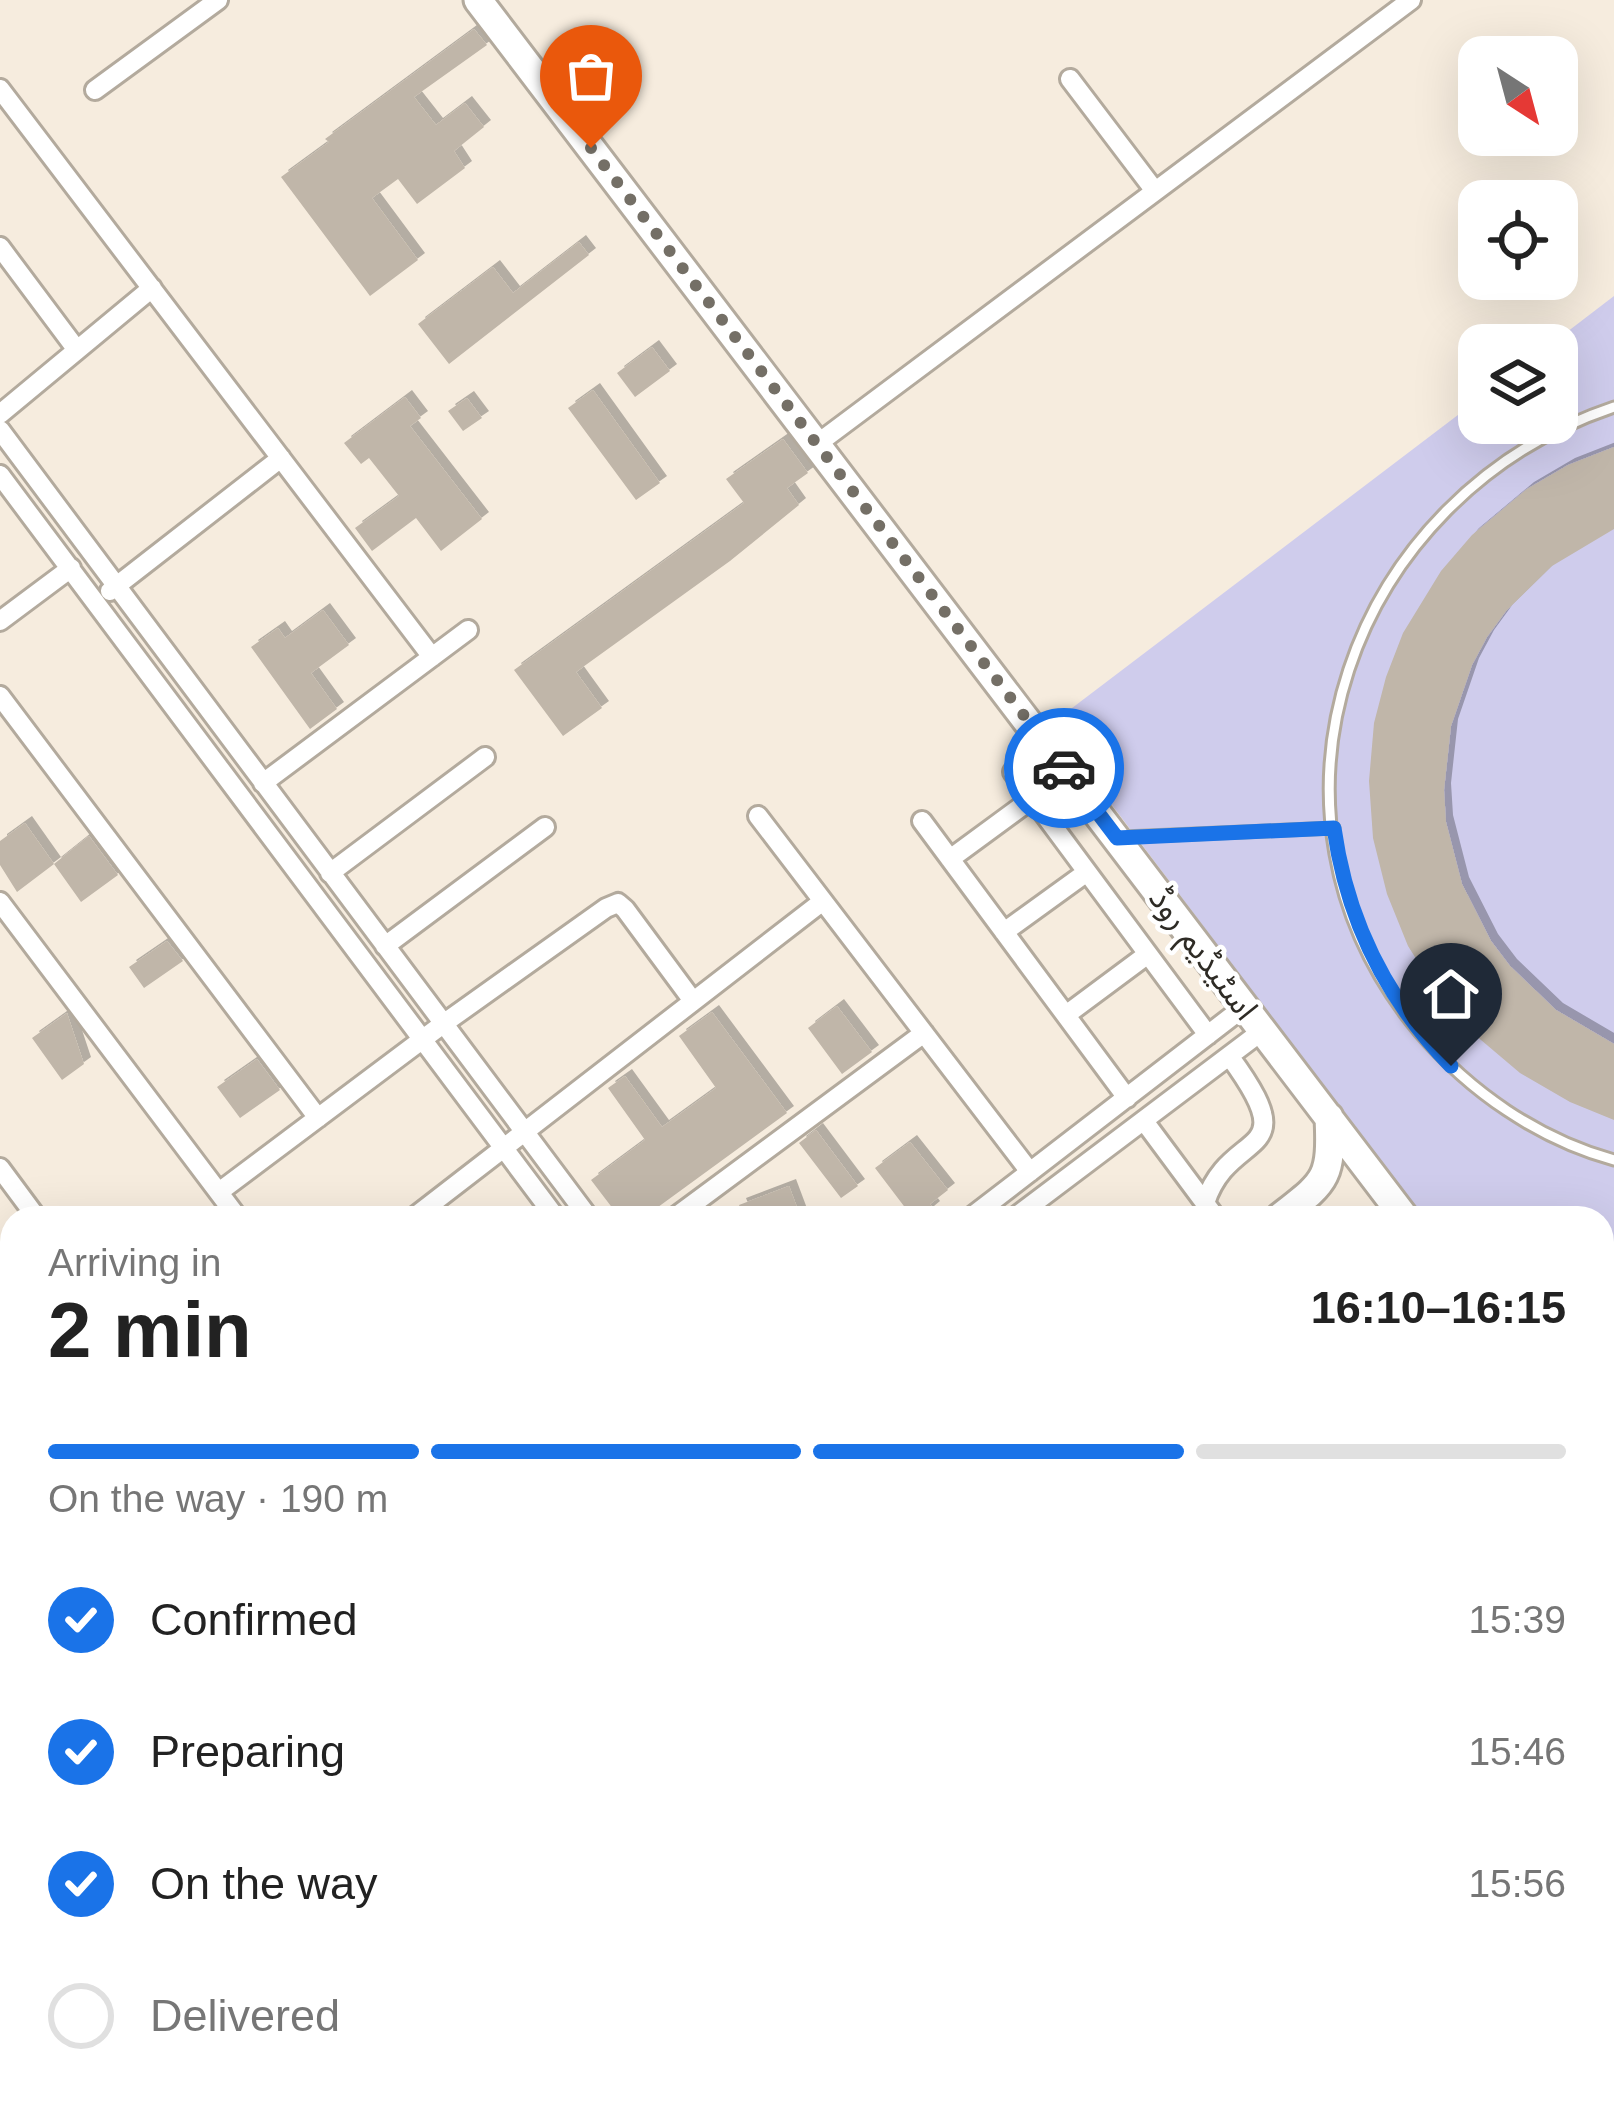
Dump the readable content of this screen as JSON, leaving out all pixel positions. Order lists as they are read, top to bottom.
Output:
{
  "streets": {
    "main road": ["اسٹیڈیم روڈ"]
  },
  "north": "bottom right",
  "page": {
    "heading": ["2 min", "Arriving in", "16:10–16:15"],
    "bar": "On the way · 190 m",
    "list": [
      ["Confirmed", "15:39"],
      ["Preparing", "15:46"],
      ["On the way", "15:56"],
      "Delivered"
    ]
  }
}
